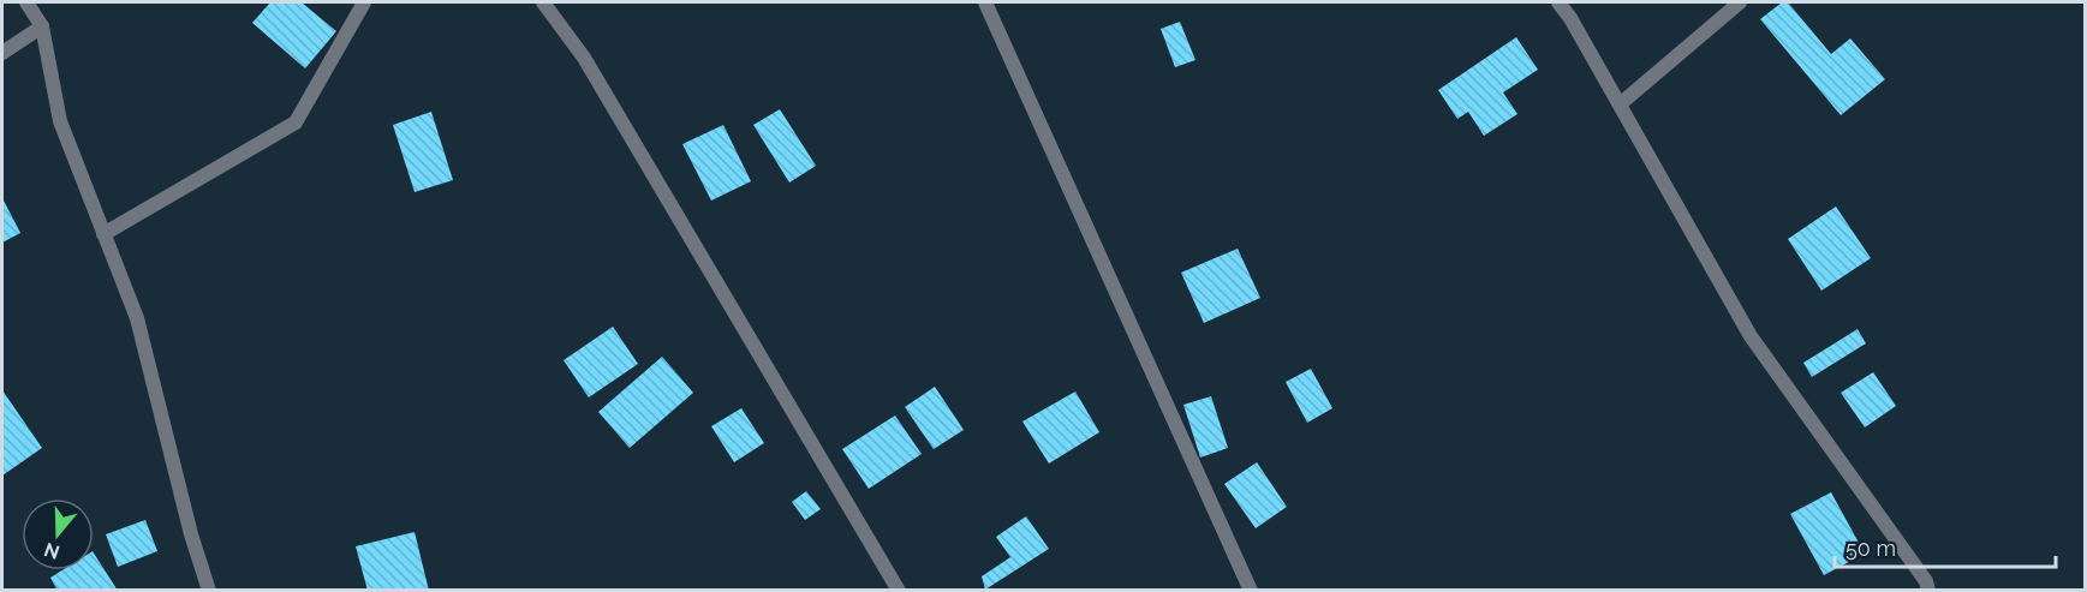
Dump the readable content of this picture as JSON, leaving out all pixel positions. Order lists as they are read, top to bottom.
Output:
{
  "scale_bar": "50 m",
  "north": "bottom"
}
